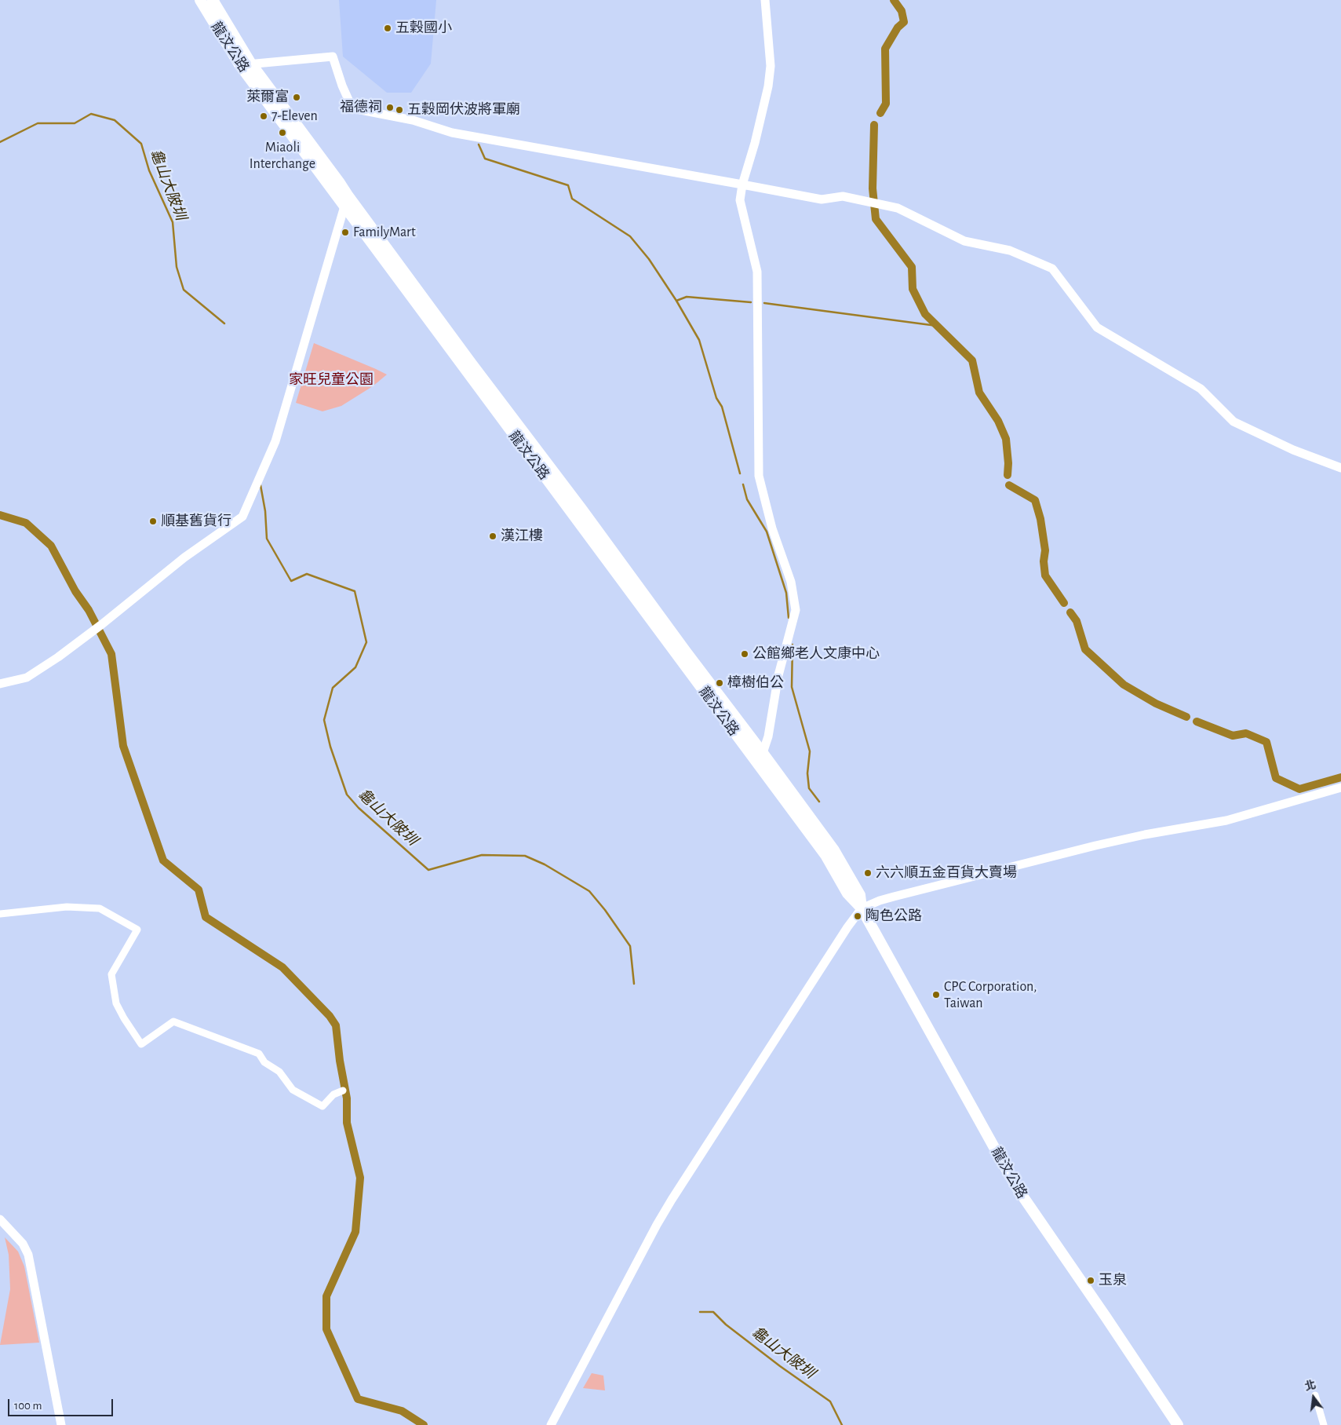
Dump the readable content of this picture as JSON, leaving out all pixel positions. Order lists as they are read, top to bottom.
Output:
{
  "streets": {
    "main road": ["龍汶公路"]
  },
  "water": ["龜山大陂圳"],
  "parks": ["家旺兒童公園"],
  "places": [
    "五穀國小",
    "萊爾富",
    "福德祠",
    "五穀岡伏波將軍廟",
    "7-Eleven",
    "Miaoli Interchange",
    "FamilyMart",
    "順基舊貨行",
    "漢江樓",
    "公館鄉老人文康中心",
    "樟樹伯公",
    "六六順五金百貨大賣場",
    "陶色公路",
    "CPC Corporation, Taiwan",
    "玉泉"
  ],
  "scale_bar": "100 m",
  "north": "top"
}
